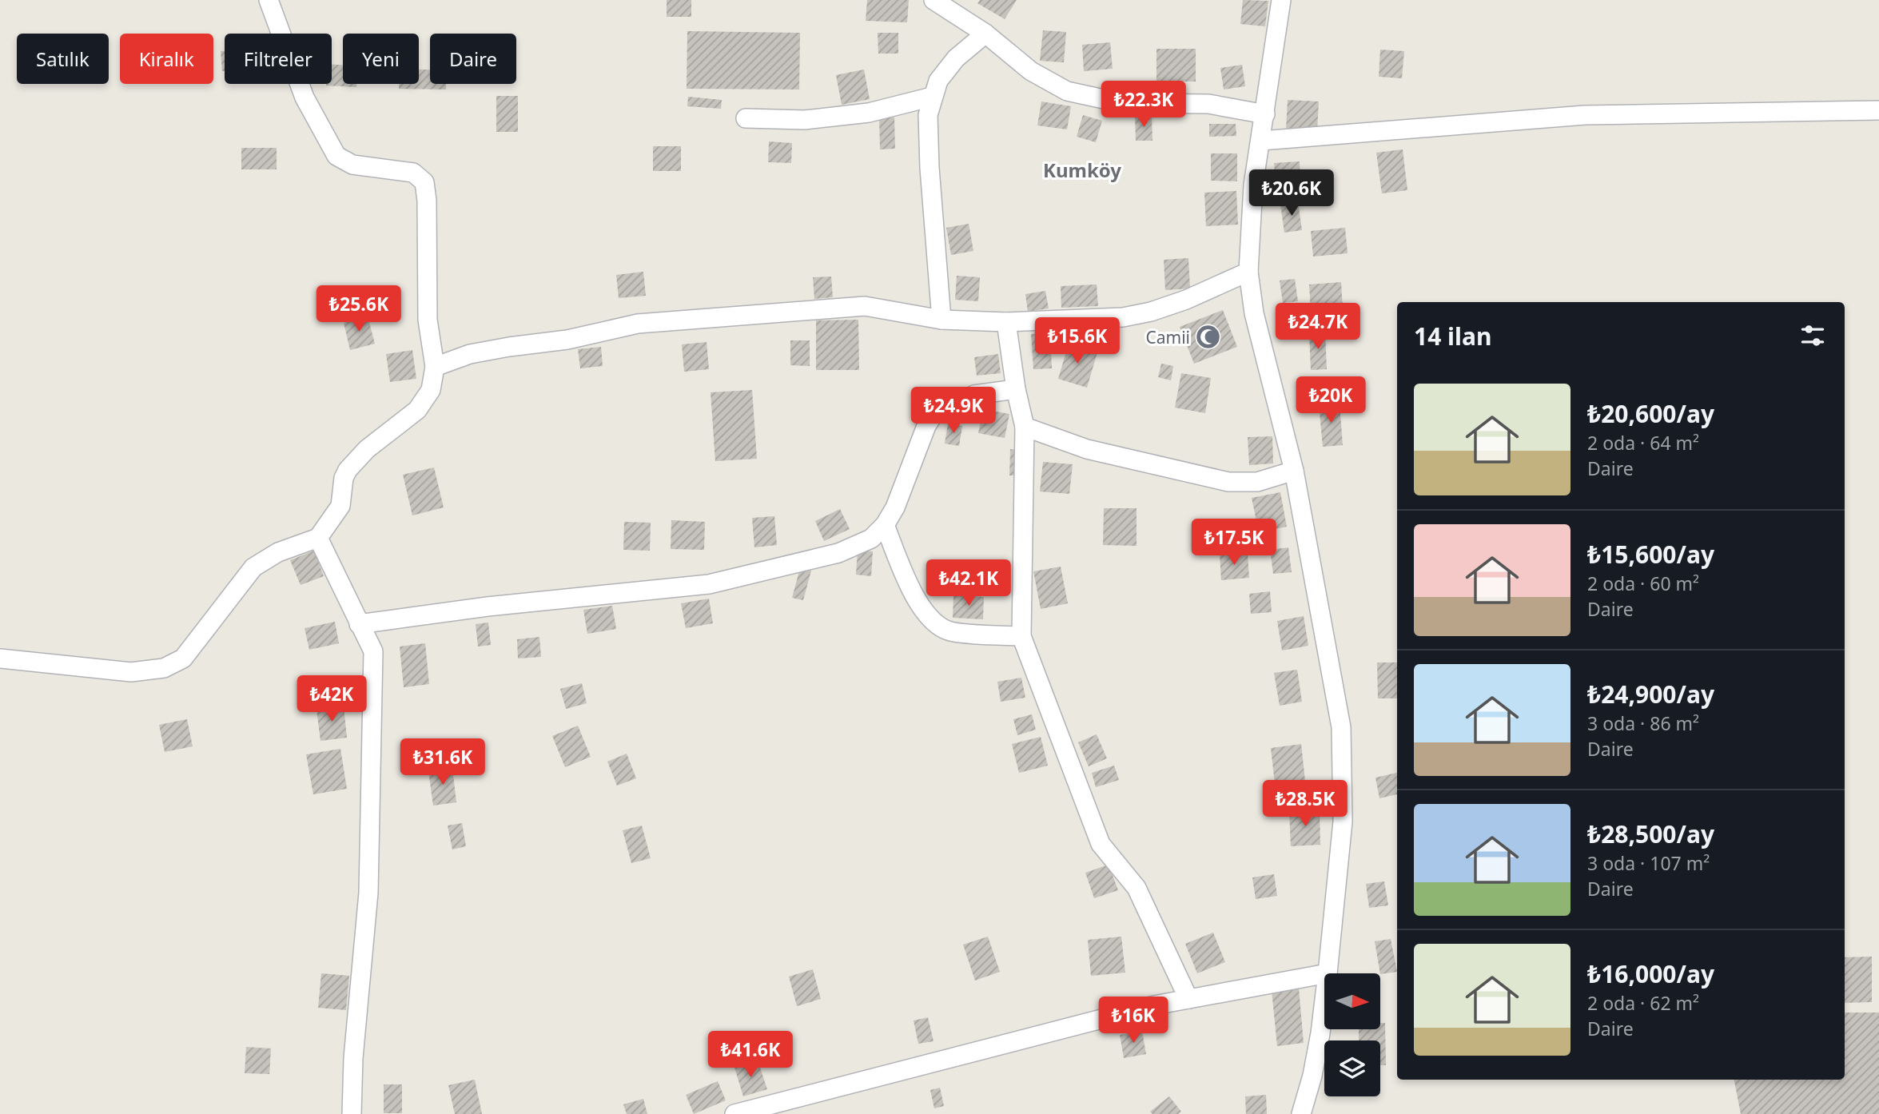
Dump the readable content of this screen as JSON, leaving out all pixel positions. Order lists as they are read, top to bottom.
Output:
{
  "districts": ["Kumköy"],
  "places": {
    "mosque": ["Camii"]
  },
  "north": "right",
  "page": {
    "chip": [
      "Satılık",
      "Kiralık",
      "Filtreler",
      "Yeni",
      "Daire"
    ],
    "price": [
      "₺22.3K",
      "₺20.6K",
      "₺25.6K",
      "₺24.7K",
      "₺15.6K",
      "₺20K",
      "₺24.9K",
      "₺17.5K",
      "₺42.1K",
      "₺42K",
      "₺31.6K",
      "₺28.5K",
      "₺16K",
      "₺41.6K"
    ],
    "heading": "14 ilan",
    "list": [
      {
        "name": "₺20,600/ay",
        "note": "2 oda · 64 m² · Daire"
      },
      {
        "name": "₺15,600/ay",
        "note": "2 oda · 60 m² · Daire"
      },
      {
        "name": "₺24,900/ay",
        "note": "3 oda · 86 m² · Daire"
      },
      {
        "name": "₺28,500/ay",
        "note": "3 oda · 107 m² · Daire"
      },
      {
        "name": "₺16,000/ay",
        "note": "2 oda · 62 m² · Daire"
      }
    ]
  }
}
